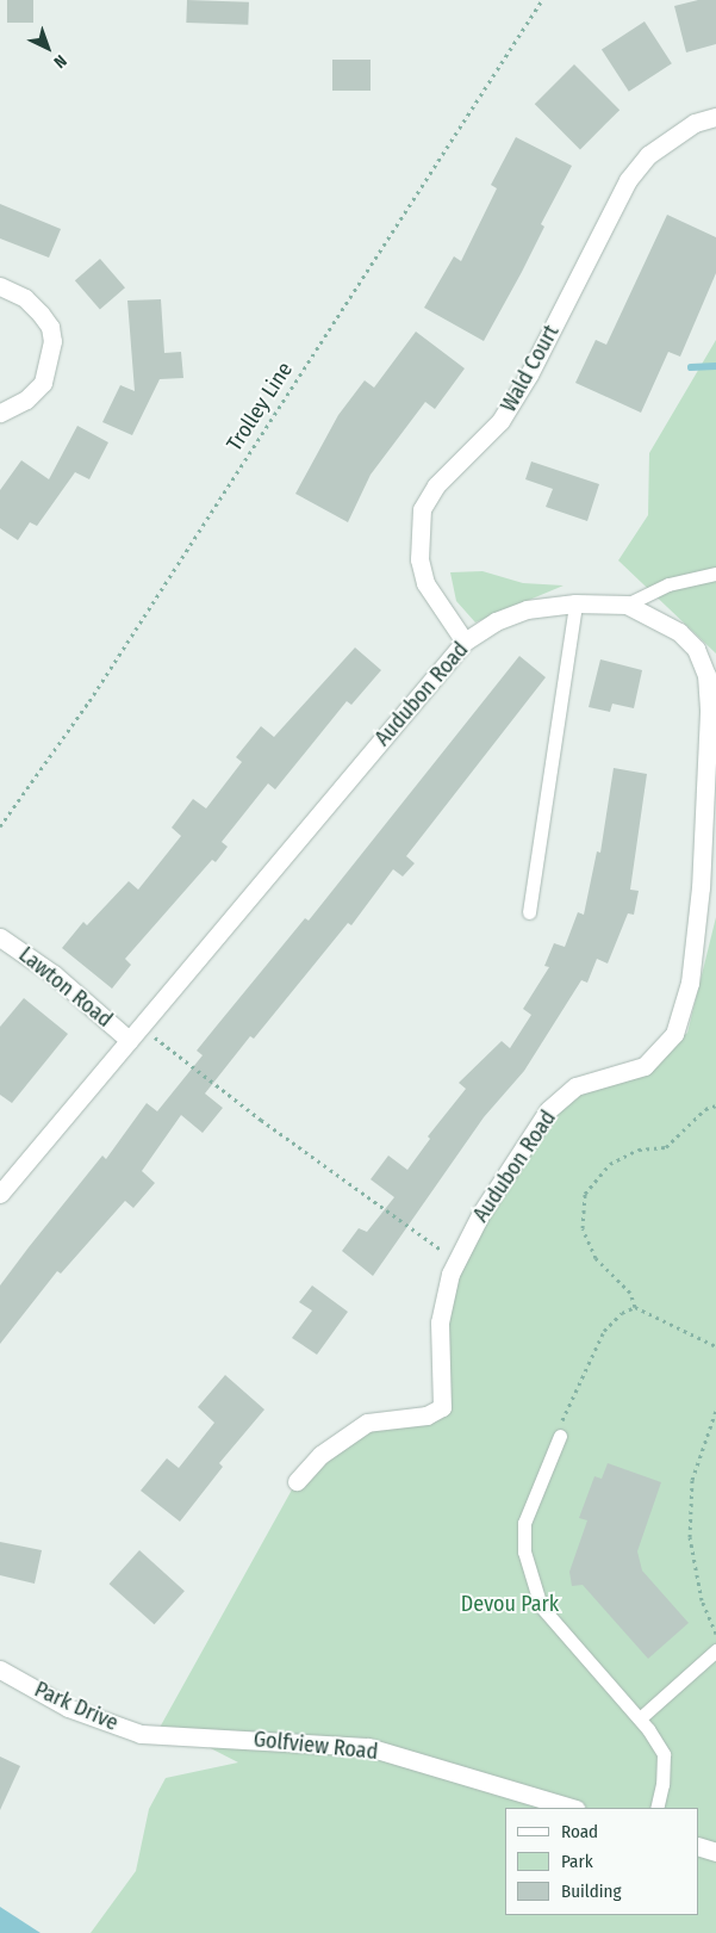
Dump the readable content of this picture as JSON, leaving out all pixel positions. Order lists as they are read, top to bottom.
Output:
{
  "streets": {
    "street": [
      "Wald Court",
      "Audubon Road",
      "Lawton Road",
      "Park Drive",
      "Golfview Road"
    ],
    "path": ["Trolley Line"]
  },
  "crossings": [
    ["Wald Court", "Audubon Road"],
    ["Audubon Road", "Lawton Road"],
    ["Park Drive", "Golfview Road"]
  ],
  "parks": ["Devou Park"],
  "legend": ["Road", "Park", "Building"],
  "north": "bottom right"
}
